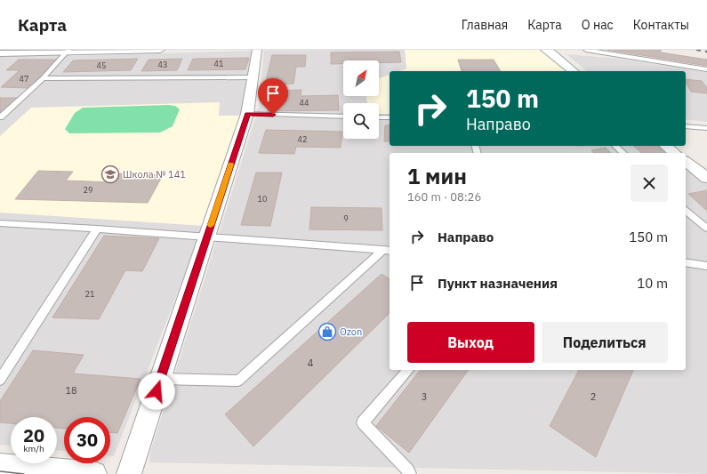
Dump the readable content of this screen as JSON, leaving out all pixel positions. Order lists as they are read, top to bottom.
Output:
{
  "places": {
    "school or university": ["Школа № 141"],
    "shop": ["Ozon"]
  },
  "house_numbers": [
    "41",
    "43",
    "45",
    "47",
    "44",
    "42",
    "29",
    "10",
    "9",
    "21",
    "4",
    "18",
    "3",
    "2"
  ],
  "north": "top right",
  "page": {
    "header": "Карта",
    "nav": [
      "Главная",
      "Карта",
      "О нас",
      "Контакты"
    ],
    "turn": ["150 m", "Направо"],
    "heading": ["1 мин", "160 m · 08:26"],
    "list": [
      {
        "name": "Направо",
        "value": "150 m"
      },
      {
        "name": "Пункт назначения",
        "value": "10 m"
      }
    ],
    "buttons": ["Выход", "Поделиться"],
    "speed": "20 km/h",
    "limit": "30"
  }
}
